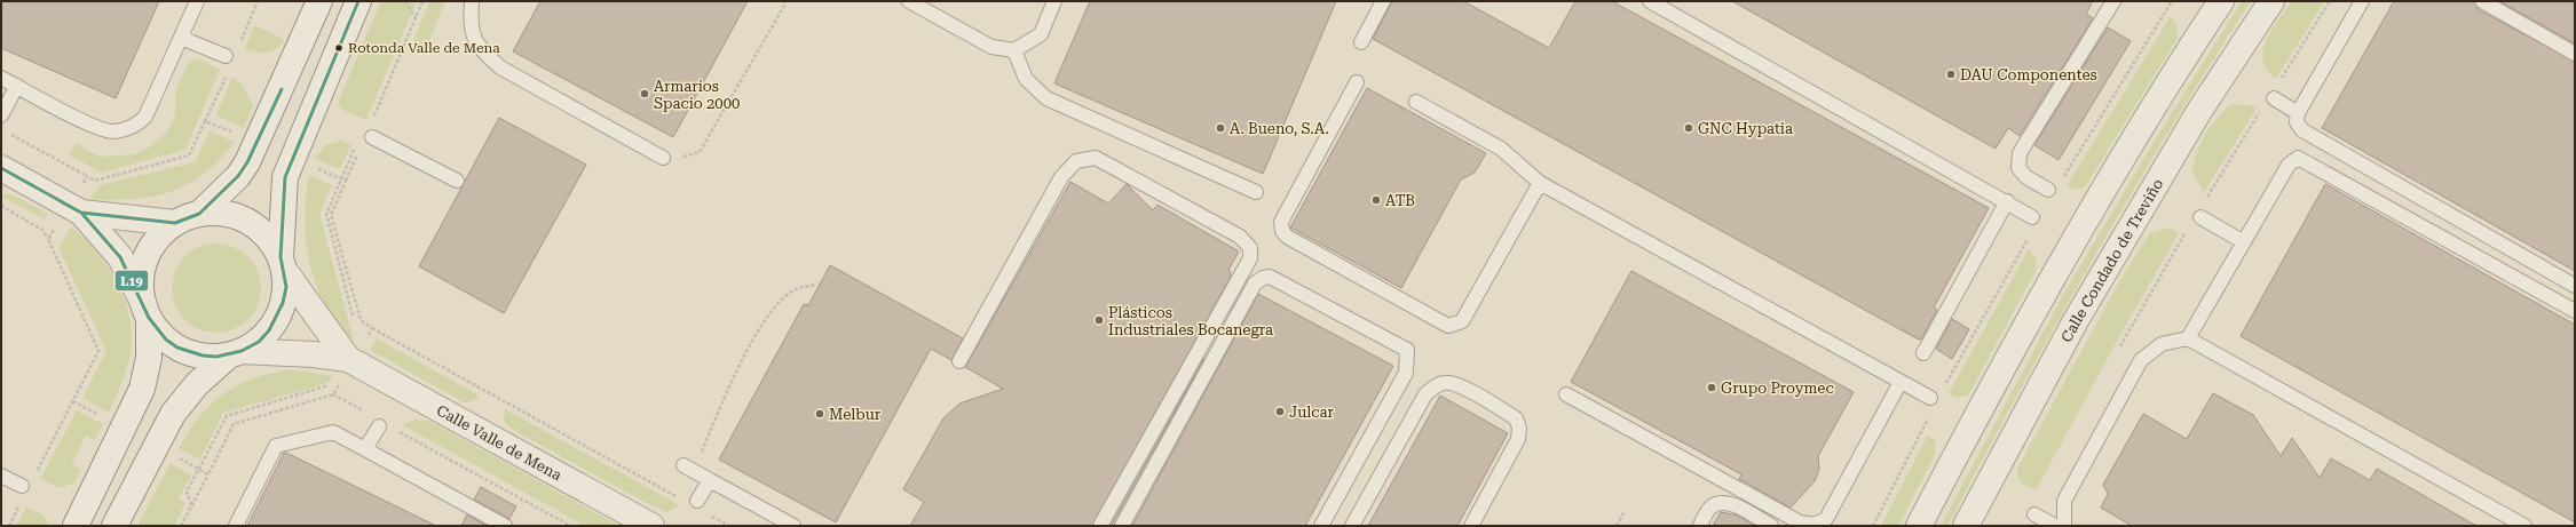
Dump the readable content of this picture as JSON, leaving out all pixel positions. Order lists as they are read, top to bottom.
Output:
{
  "streets": {
    "street": ["Calle Condado de Treviño", "Calle Valle de Mena"]
  },
  "places": [
    "Rotonda Valle de Mena",
    "DAU Componentes",
    "Armarios Spacio 2000",
    "A. Bueno, S.A.",
    "GNC Hypatia",
    "ATB",
    "Plásticos Industriales Bocanegra",
    "Grupo Proymec",
    "Julcar",
    "Melbur"
  ],
  "lines": ["transit line L19"]
}
